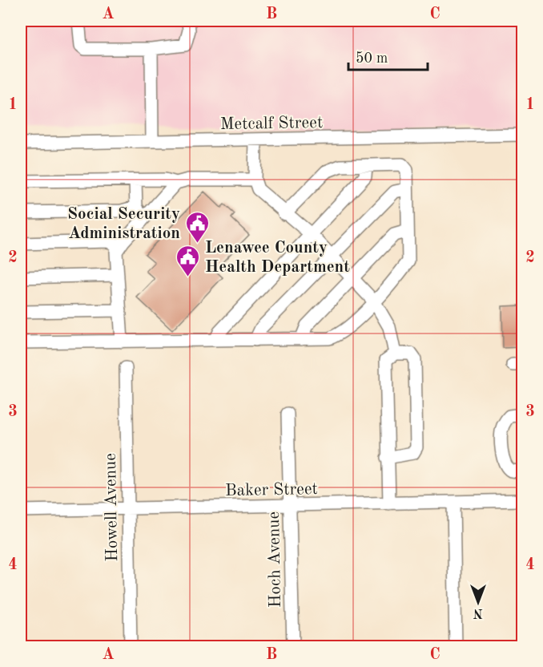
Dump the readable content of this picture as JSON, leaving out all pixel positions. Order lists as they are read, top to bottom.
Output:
{
  "streets": {
    "street": [
      "Metcalf Street",
      "Baker Street",
      "Howell Avenue",
      "Hoch Avenue"
    ]
  },
  "crossings": [
    ["Baker Street", "Howell Avenue"],
    ["Baker Street", "Hoch Avenue"]
  ],
  "places": {
    "public building": ["Social Security Administration", "Lenawee County Health Department"]
  },
  "scale_bar": "50 m",
  "north": "bottom",
  "grid": {
    "columns": ["A", "B", "C"],
    "rows": [
      "1",
      "2",
      "3",
      "4"
    ]
  }
}
